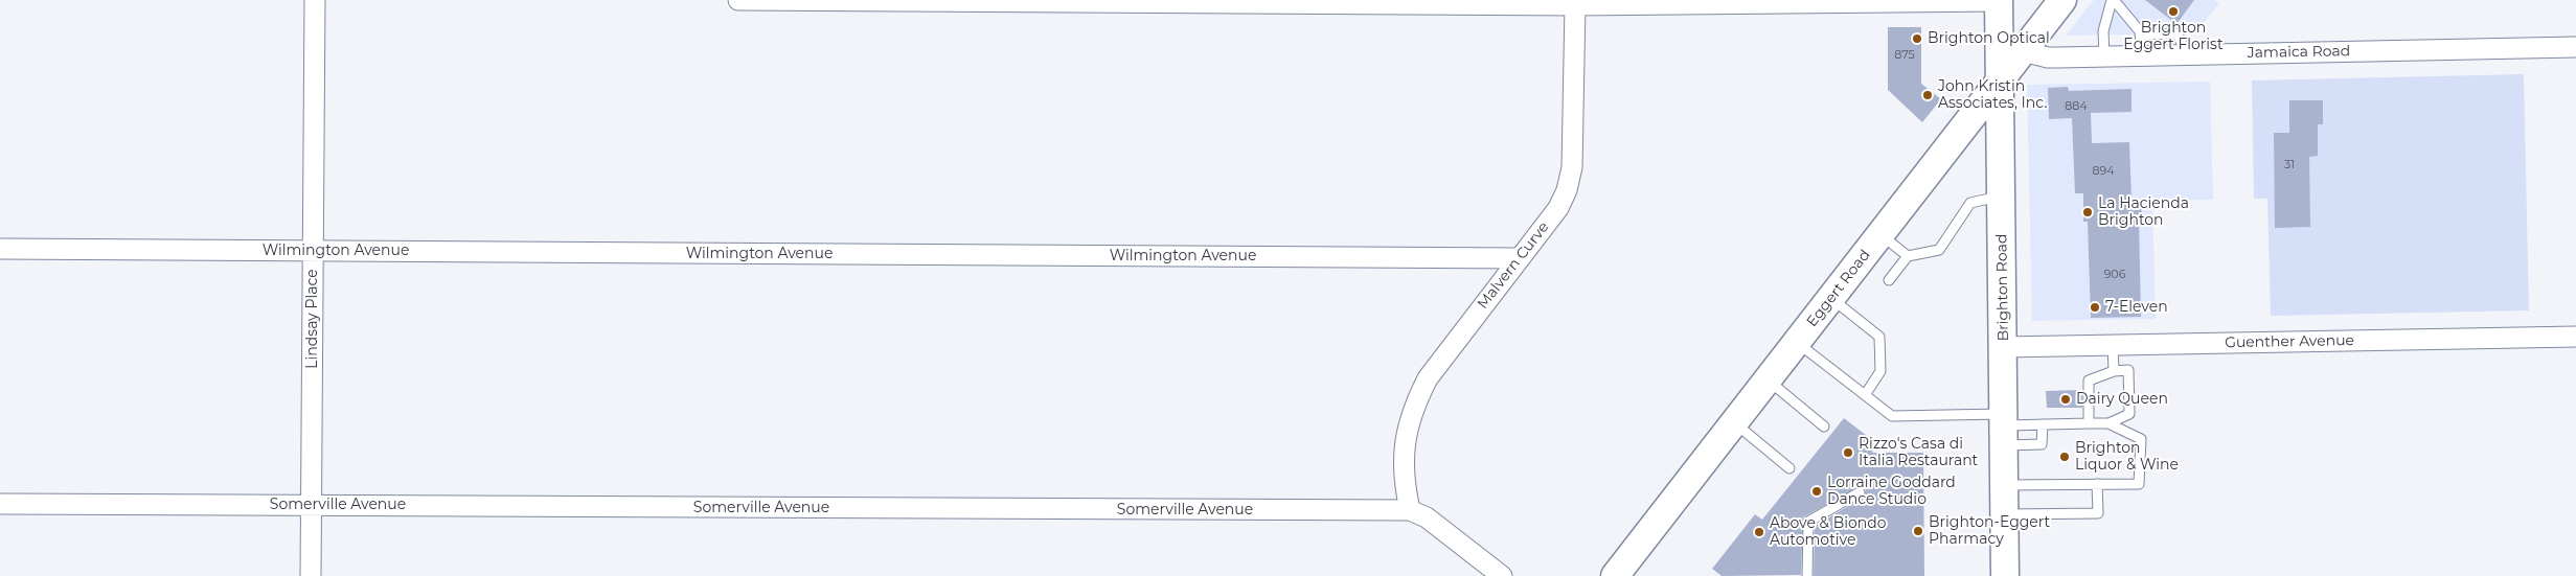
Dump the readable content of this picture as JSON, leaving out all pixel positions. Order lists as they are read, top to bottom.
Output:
{
  "streets": {
    "street": [
      "Jamaica Road",
      "Wilmington Avenue",
      "Malvern Curve",
      "Brighton Road",
      "Eggert Road",
      "Lindsay Place",
      "Guenther Avenue",
      "Somerville Avenue"
    ]
  },
  "crossings": [
    ["Jamaica Road", "Eggert Road"],
    ["Wilmington Avenue", "Malvern Curve"],
    ["Wilmington Avenue", "Lindsay Place"],
    ["Malvern Curve", "Somerville Avenue"],
    ["Brighton Road", "Eggert Road"],
    ["Brighton Road", "Guenther Avenue"],
    ["Lindsay Place", "Somerville Avenue"]
  ],
  "places": [
    "Brighton Eggert Florist",
    "Brighton Optical",
    "John Kristin Associates, Inc.",
    "La Hacienda Brighton",
    "7-Eleven",
    "Dairy Queen",
    "Rizzo's Casa di Italia Restaurant",
    "Brighton Liquor & Wine",
    "Lorraine Goddard Dance Studio",
    "Brighton-Eggert Pharmacy",
    "Above & Biondo Automotive"
  ],
  "house_numbers": [
    "875",
    "884",
    "31",
    "894",
    "906"
  ]
}
